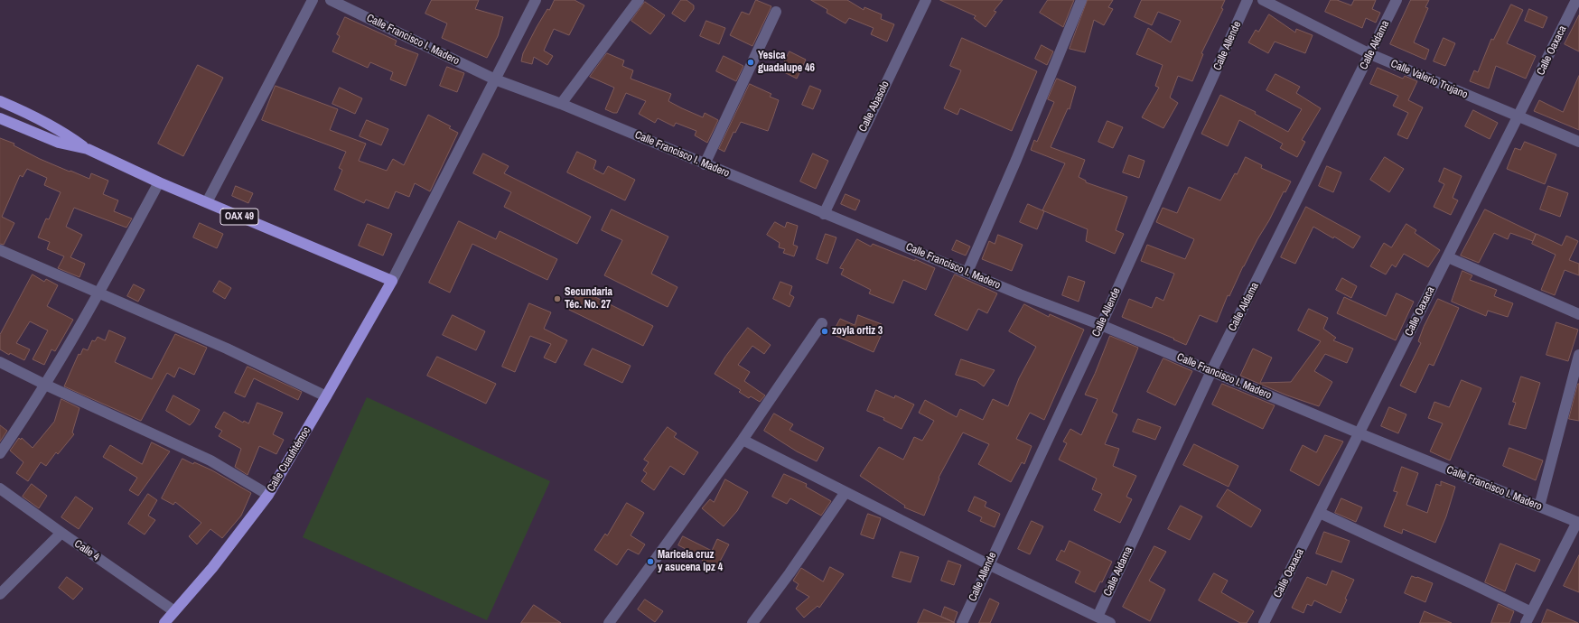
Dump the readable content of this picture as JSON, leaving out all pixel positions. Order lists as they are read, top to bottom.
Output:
{
  "streets": {
    "main road": ["OAX 49", "Calle Cuauhtémoc"],
    "street": [
      "Calle Francisco I. Madero",
      "Calle Aldama",
      "Calle Allende",
      "Calle Oaxaca",
      "Calle Valerio Trujano",
      "Calle Abasolo",
      "Calle 4"
    ]
  },
  "crossings": [
    ["Calle Francisco I. Madero", "Calle Aldama"],
    ["Calle Francisco I. Madero", "Calle Allende"],
    ["Calle Francisco I. Madero", "Calle Oaxaca"],
    ["Calle Francisco I. Madero", "Calle Abasolo"],
    ["Calle Aldama", "Calle Valerio Trujano"],
    ["Calle Oaxaca", "Calle Valerio Trujano"],
    ["OAX 49", "Calle Cuauhtémoc"],
    ["Calle Cuauhtémoc", "Calle 4"]
  ],
  "places": [
    "Yesica guadalupe 46",
    "Secundaria Téc. No. 27",
    "zoyla ortiz 3",
    "Maricela cruz y asucena lpz 4"
  ]
}
